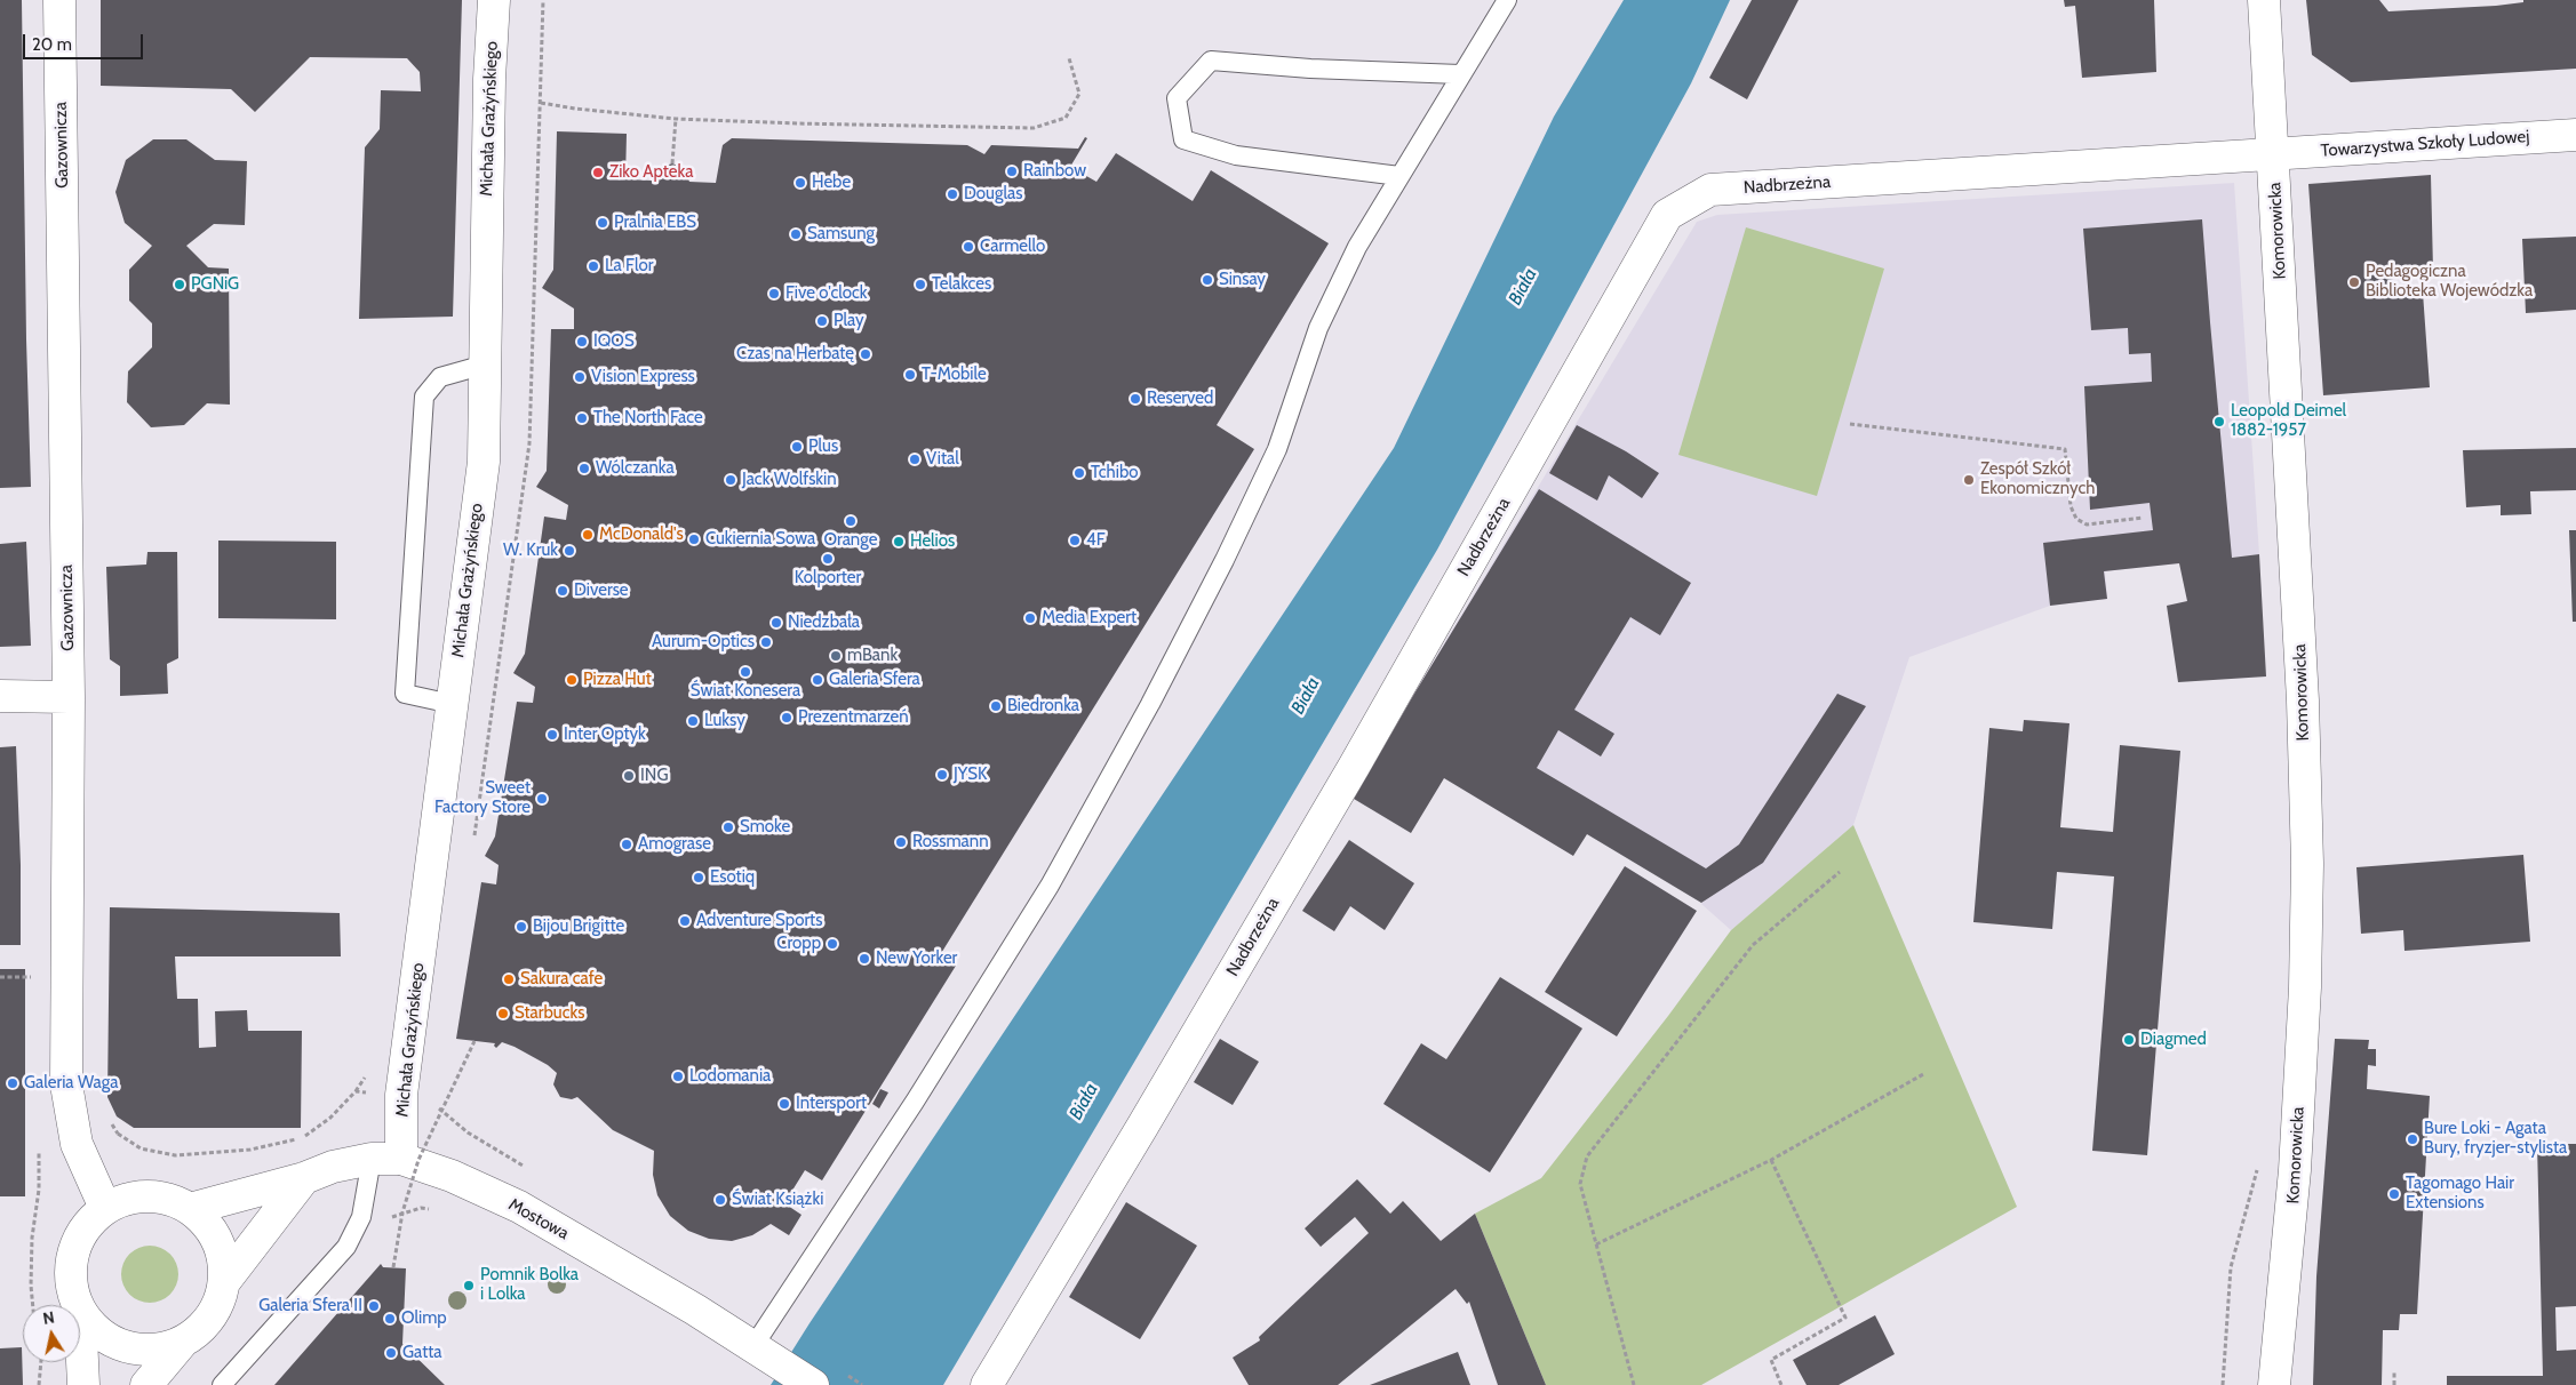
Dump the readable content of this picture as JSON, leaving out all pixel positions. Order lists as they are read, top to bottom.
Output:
{
  "streets": {
    "street": [
      "Michała Grażyńskiego",
      "Towarzystwa Szkoły Ludowej",
      "Gazownicza",
      "Nadbrzeżna",
      "Komorowicka",
      "Mostowa"
    ]
  },
  "crossings": [
    ["Michała Grażyńskiego", "Mostowa"],
    ["Towarzystwa Szkoły Ludowej", "Nadbrzeżna"],
    ["Towarzystwa Szkoły Ludowej", "Komorowicka"],
    ["Nadbrzeżna", "Komorowicka"]
  ],
  "water": ["Biała"],
  "places": [
    "Rainbow",
    "Ziko Apteka",
    "Hebe",
    "Douglas",
    "Pralnia EBS",
    "Samsung",
    "Carmello",
    "La Flor",
    "Sinsay",
    "Pedagogiczna Biblioteka Wojewódzka",
    "PGNiG",
    "Telakces",
    "Five o'clock",
    "Play",
    "IQOS",
    "Czas na Herbatę",
    "T-Mobile",
    "Vision Express",
    "Reserved",
    "The North Face",
    "Leopold Deimel 1882-1957",
    "Plus",
    "Vital",
    "Wólczanka",
    "Tchibo",
    "Jack Wolfskin",
    "Zespół Szkół Ekonomicznych",
    "Orange",
    "McDonald's",
    "Cukiernia Sowa",
    "4F",
    "Helios",
    "W. Kruk",
    "Kolporter",
    "Diverse",
    "Media Expert",
    "Niedzbała",
    "Aurum-Optics",
    "mBank",
    "Świat Konesera",
    "Pizza Hut",
    "Galeria Sfera",
    "Biedronka",
    "Prezentmarzeń",
    "Luksy",
    "Inter Optyk",
    "JYSK",
    "ING",
    "Sweet Factory Store",
    "Smoke",
    "Rossmann",
    "Amograse",
    "Esotiq",
    "Adventure Sports",
    "Bijou Brigitte",
    "Cropp",
    "New Yorker",
    "Sakura cafe",
    "Starbucks",
    "Diagmed",
    "Lodomania",
    "Galeria Waga",
    "Intersport",
    "Bure Loki - Agata Bury, fryzjer-stylista",
    "Tagomago Hair Extensions",
    "Świat Książki",
    "Pomnik Bolka i Lolka",
    "Galeria Sfera II",
    "Olimp",
    "Gatta"
  ],
  "scale_bar": "20 m",
  "north": "top"
}
